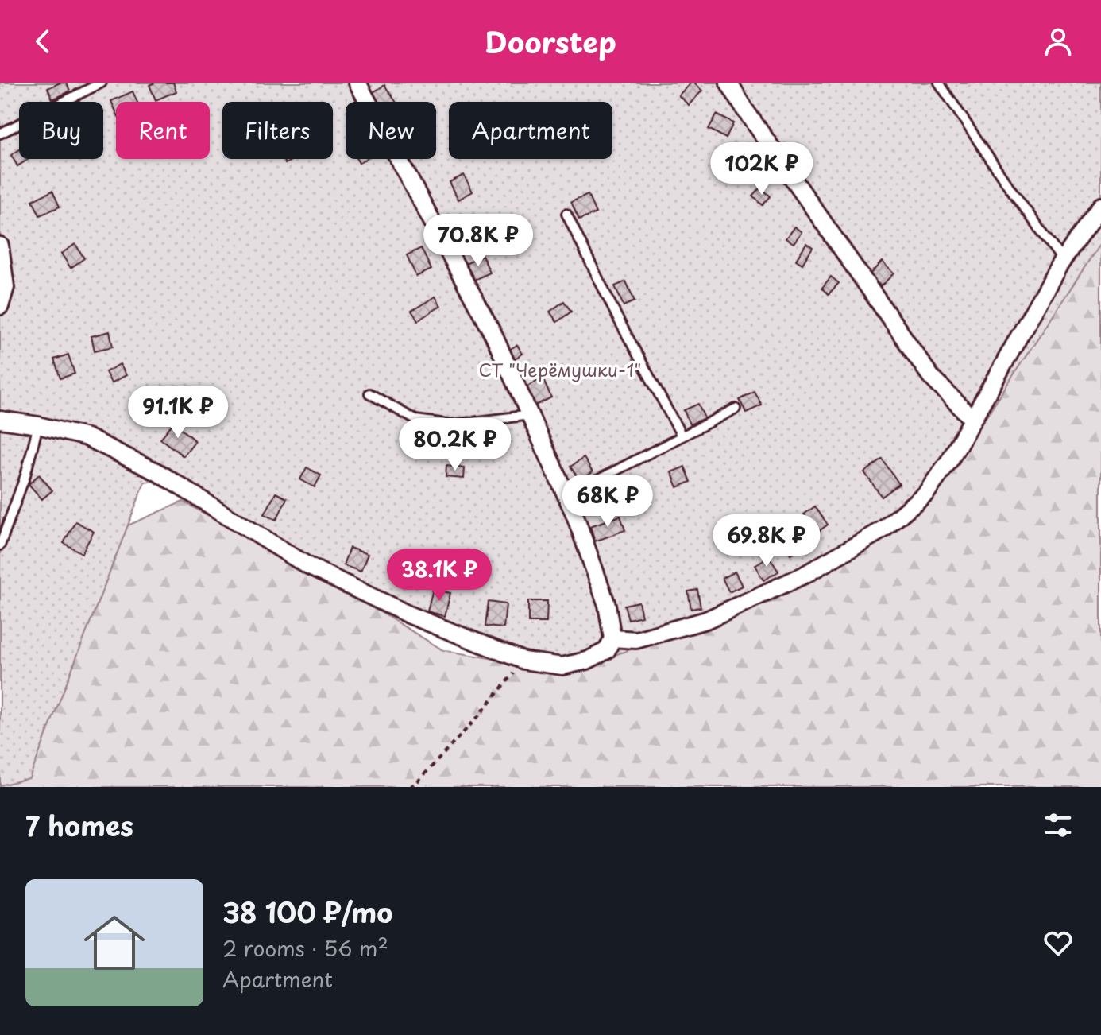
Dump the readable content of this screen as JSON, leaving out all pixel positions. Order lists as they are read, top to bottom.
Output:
{
  "parks": ["СТ \"Черёмушки-1\""],
  "page": {
    "header": "Doorstep",
    "chip": [
      "Buy",
      "Rent",
      "Filters",
      "New",
      "Apartment"
    ],
    "price": [
      "102K ₽",
      "70.8K ₽",
      "91.1K ₽",
      "80.2K ₽",
      "68K ₽",
      "69.8K ₽",
      "38.1K ₽"
    ],
    "heading": "7 homes",
    "list": [
      {
        "name": "38 100 ₽/mo",
        "note": "2 rooms · 56 m² · Apartment"
      }
    ]
  }
}
